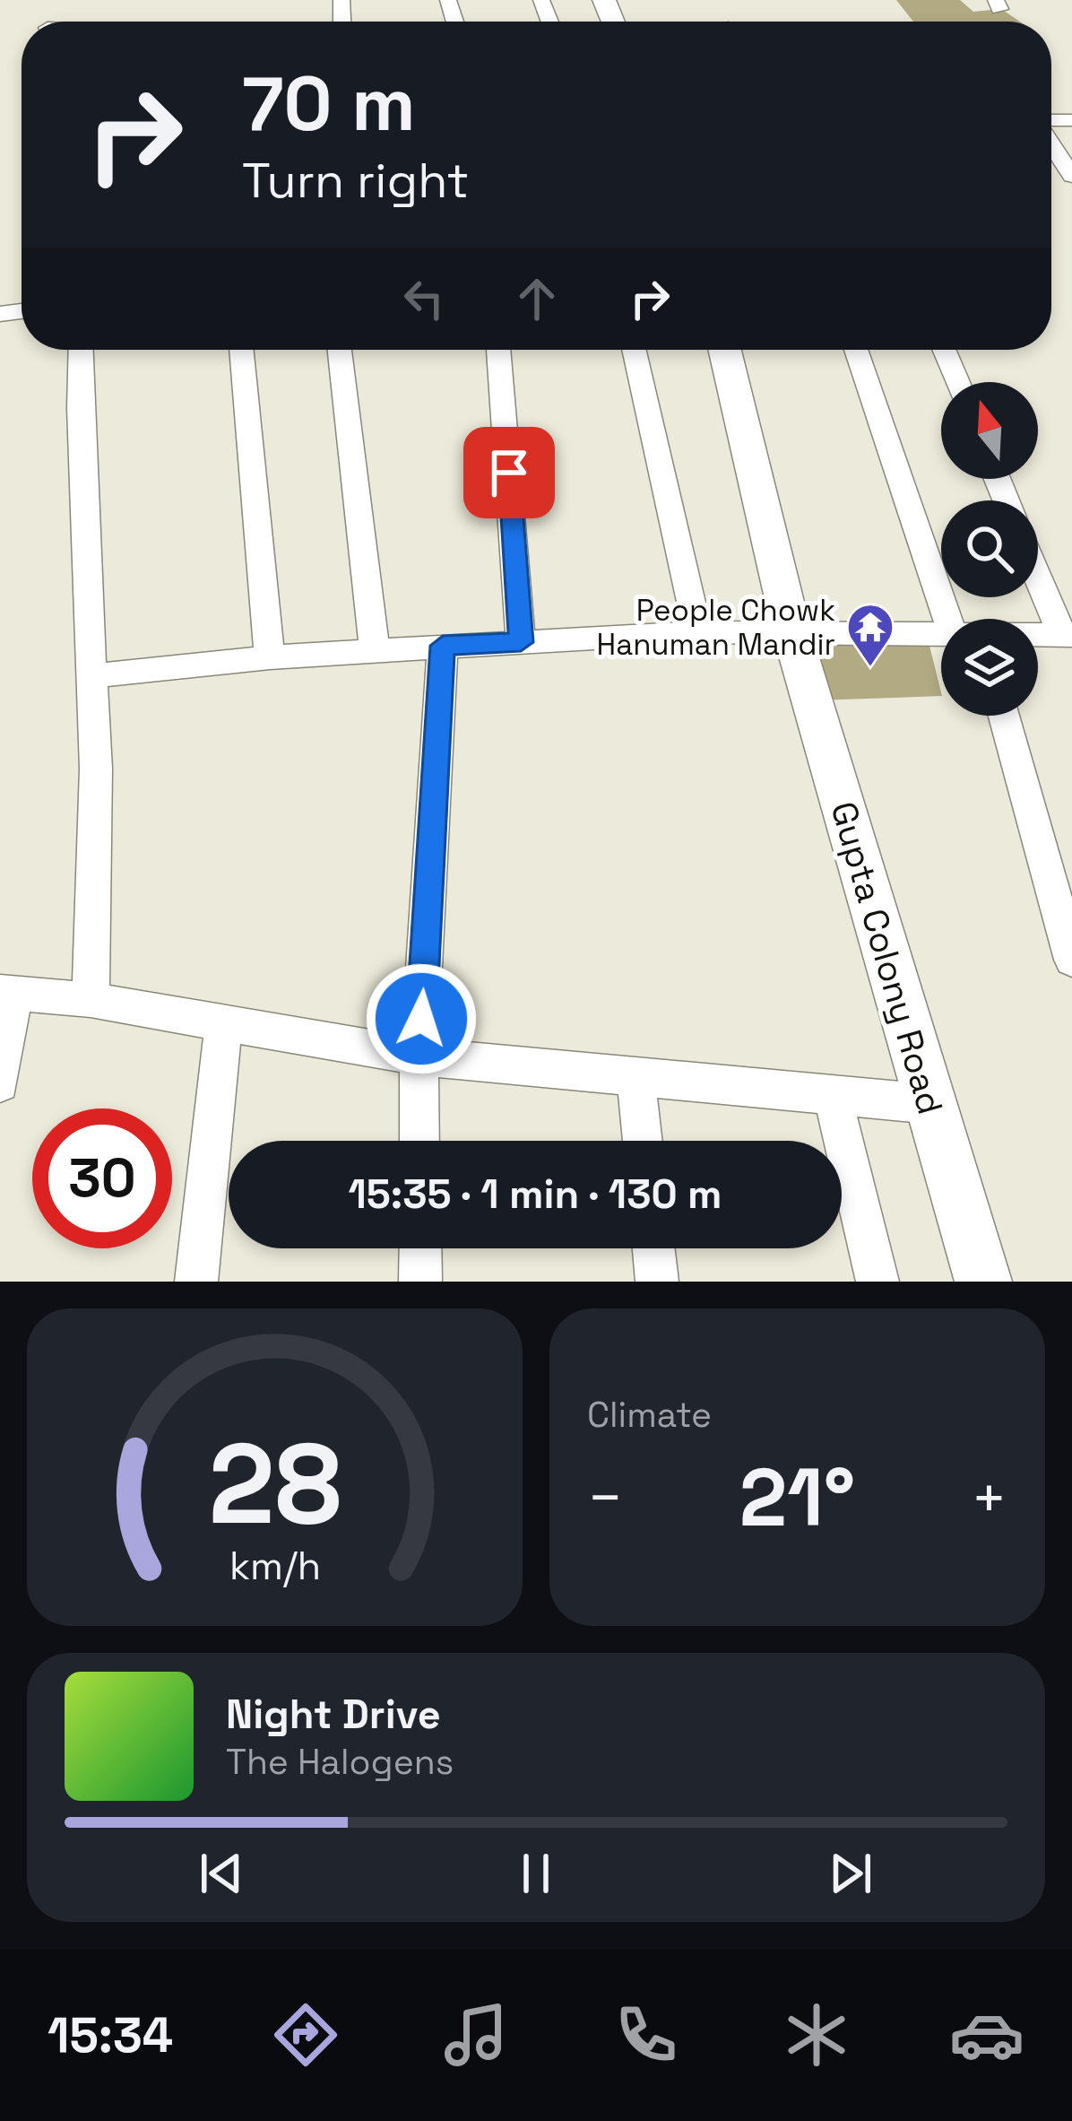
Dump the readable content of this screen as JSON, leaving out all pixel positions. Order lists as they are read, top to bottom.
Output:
{
  "streets": {
    "street": ["Gupta Colony Road"]
  },
  "places": {
    "temple": ["People Chowk Hanuman Mandir"]
  },
  "north": "top",
  "page": {
    "turn": ["70 m", "Turn right"],
    "limit": "30",
    "trip": "15:35 · 1 min · 130 m",
    "tile": "Climate",
    "heat": ["−", "21°", "+"],
    "song": ["Night Drive", "The Halogens"],
    "tabs": "15:34",
    "gauge": ["28", "km/h"]
  }
}
